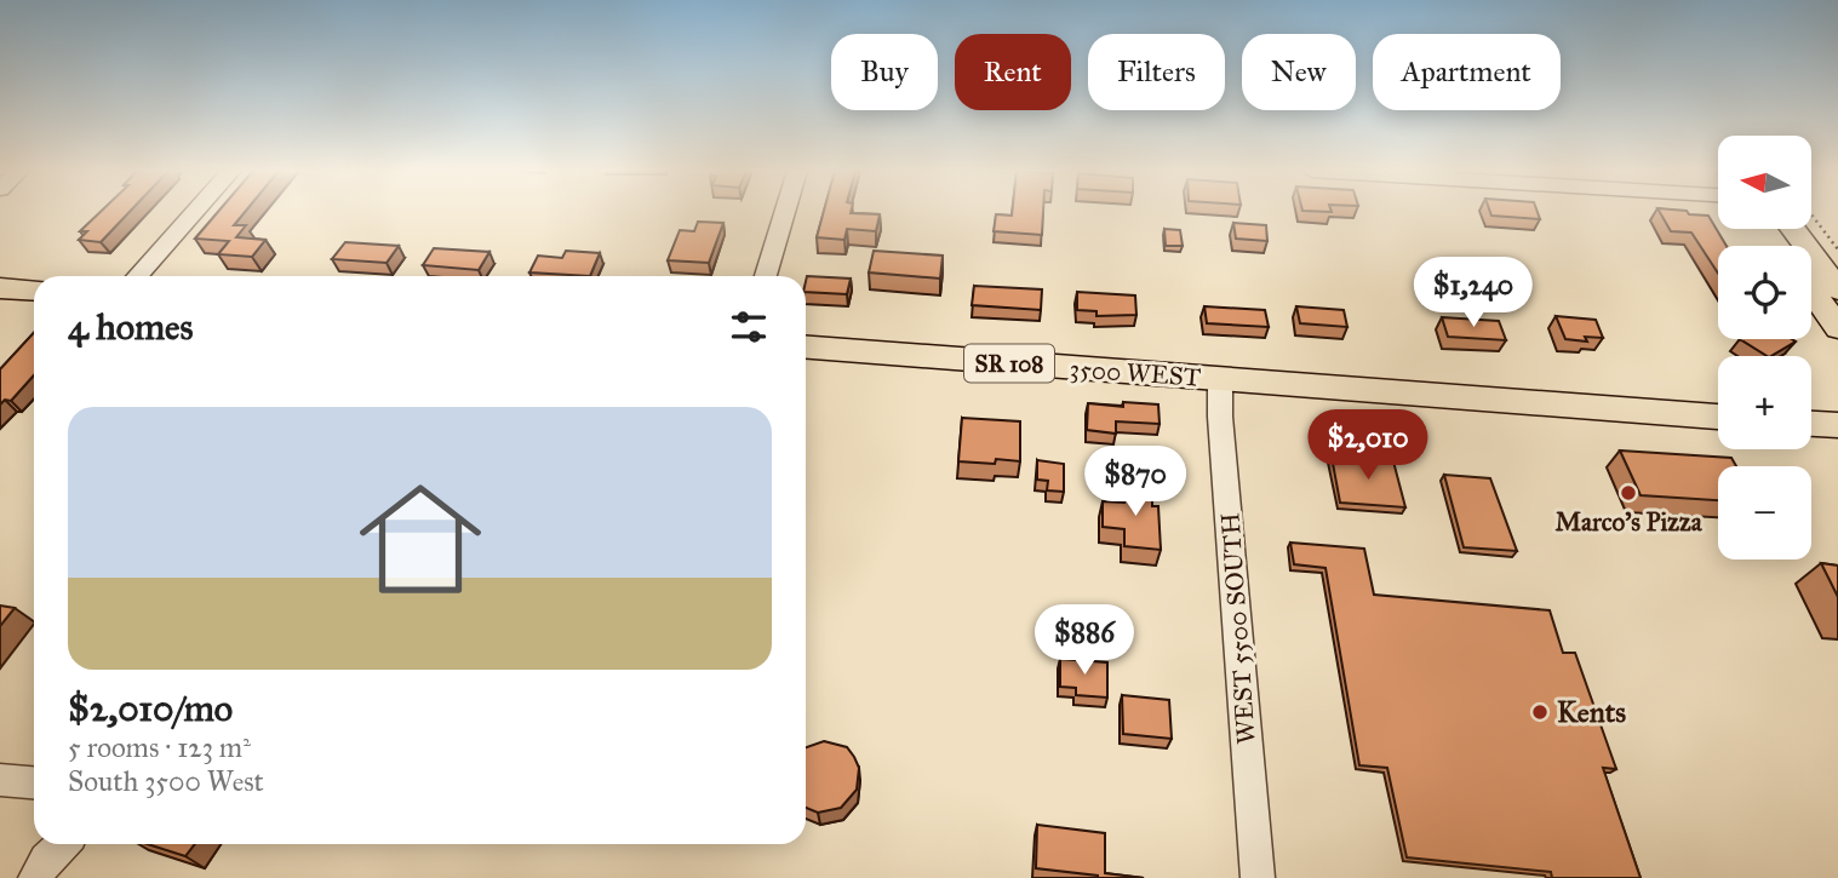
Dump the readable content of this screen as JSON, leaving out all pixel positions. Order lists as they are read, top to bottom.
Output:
{
  "streets": {
    "main road": ["SR 108", "3500 WEST"],
    "street": ["WEST 5500 SOUTH"]
  },
  "crossings": [
    ["SR 108", "3500 WEST"],
    ["SR 108", "WEST 5500 SOUTH"],
    ["3500 WEST", "WEST 5500 SOUTH"]
  ],
  "places": ["Marco's Pizza", "Kents"],
  "north": "left",
  "page": {
    "chip": [
      "Buy",
      "Rent",
      "Filters",
      "New",
      "Apartment"
    ],
    "map_buttons": ["+", "−"],
    "price": [
      "$1,240",
      "$2,010",
      "$870",
      "$886"
    ],
    "heading": "4 homes",
    "list": [
      {
        "name": "$2,010/mo",
        "note": "5 rooms · 123 m² · South 3500 West"
      }
    ]
  }
}
